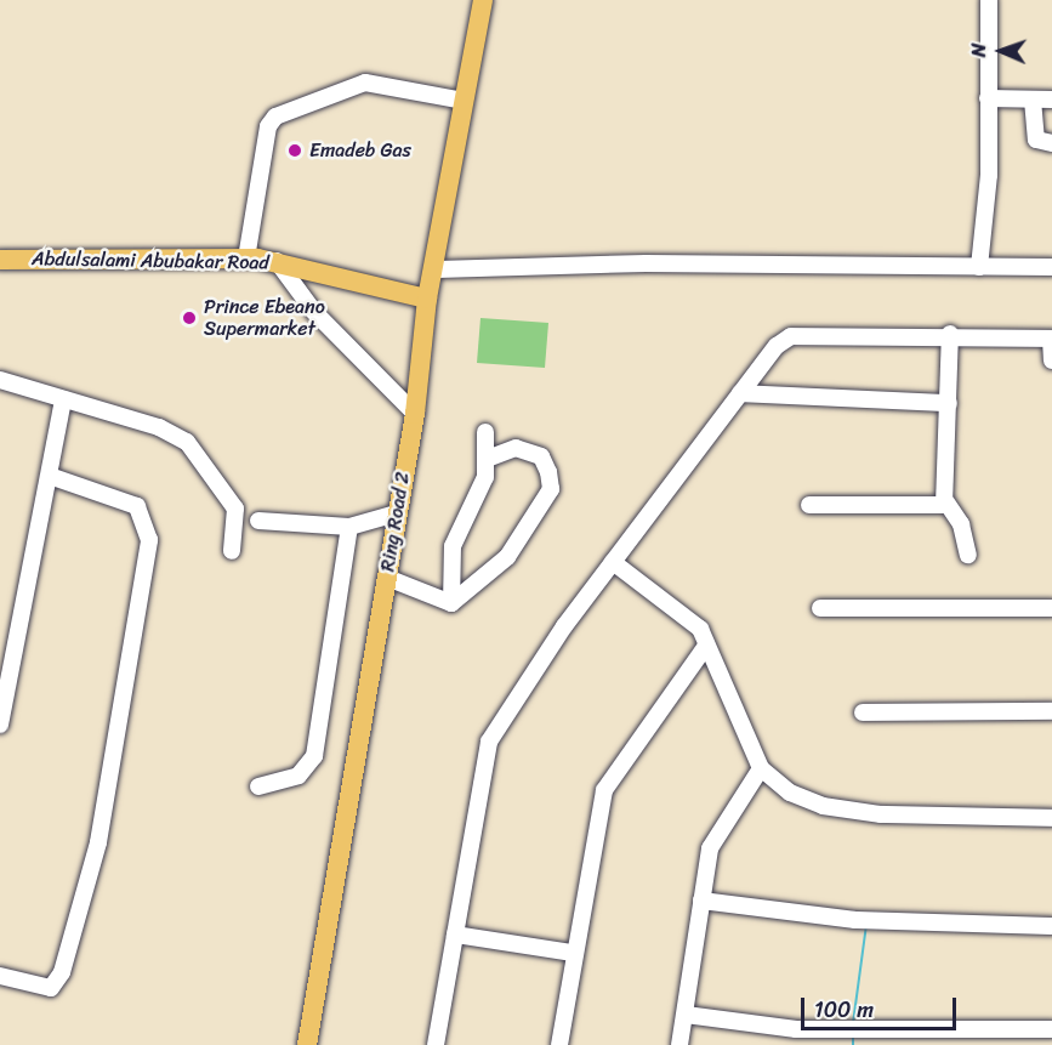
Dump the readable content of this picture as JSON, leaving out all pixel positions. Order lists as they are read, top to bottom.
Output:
{
  "streets": {
    "main road": ["Abdulsalami Abubakar Road", "Ring Road 2"]
  },
  "crossings": [
    ["Abdulsalami Abubakar Road", "Ring Road 2"]
  ],
  "places": ["Emadeb Gas", "Prince Ebeano Supermarket"],
  "scale_bar": "100 m",
  "north": "left"
}
